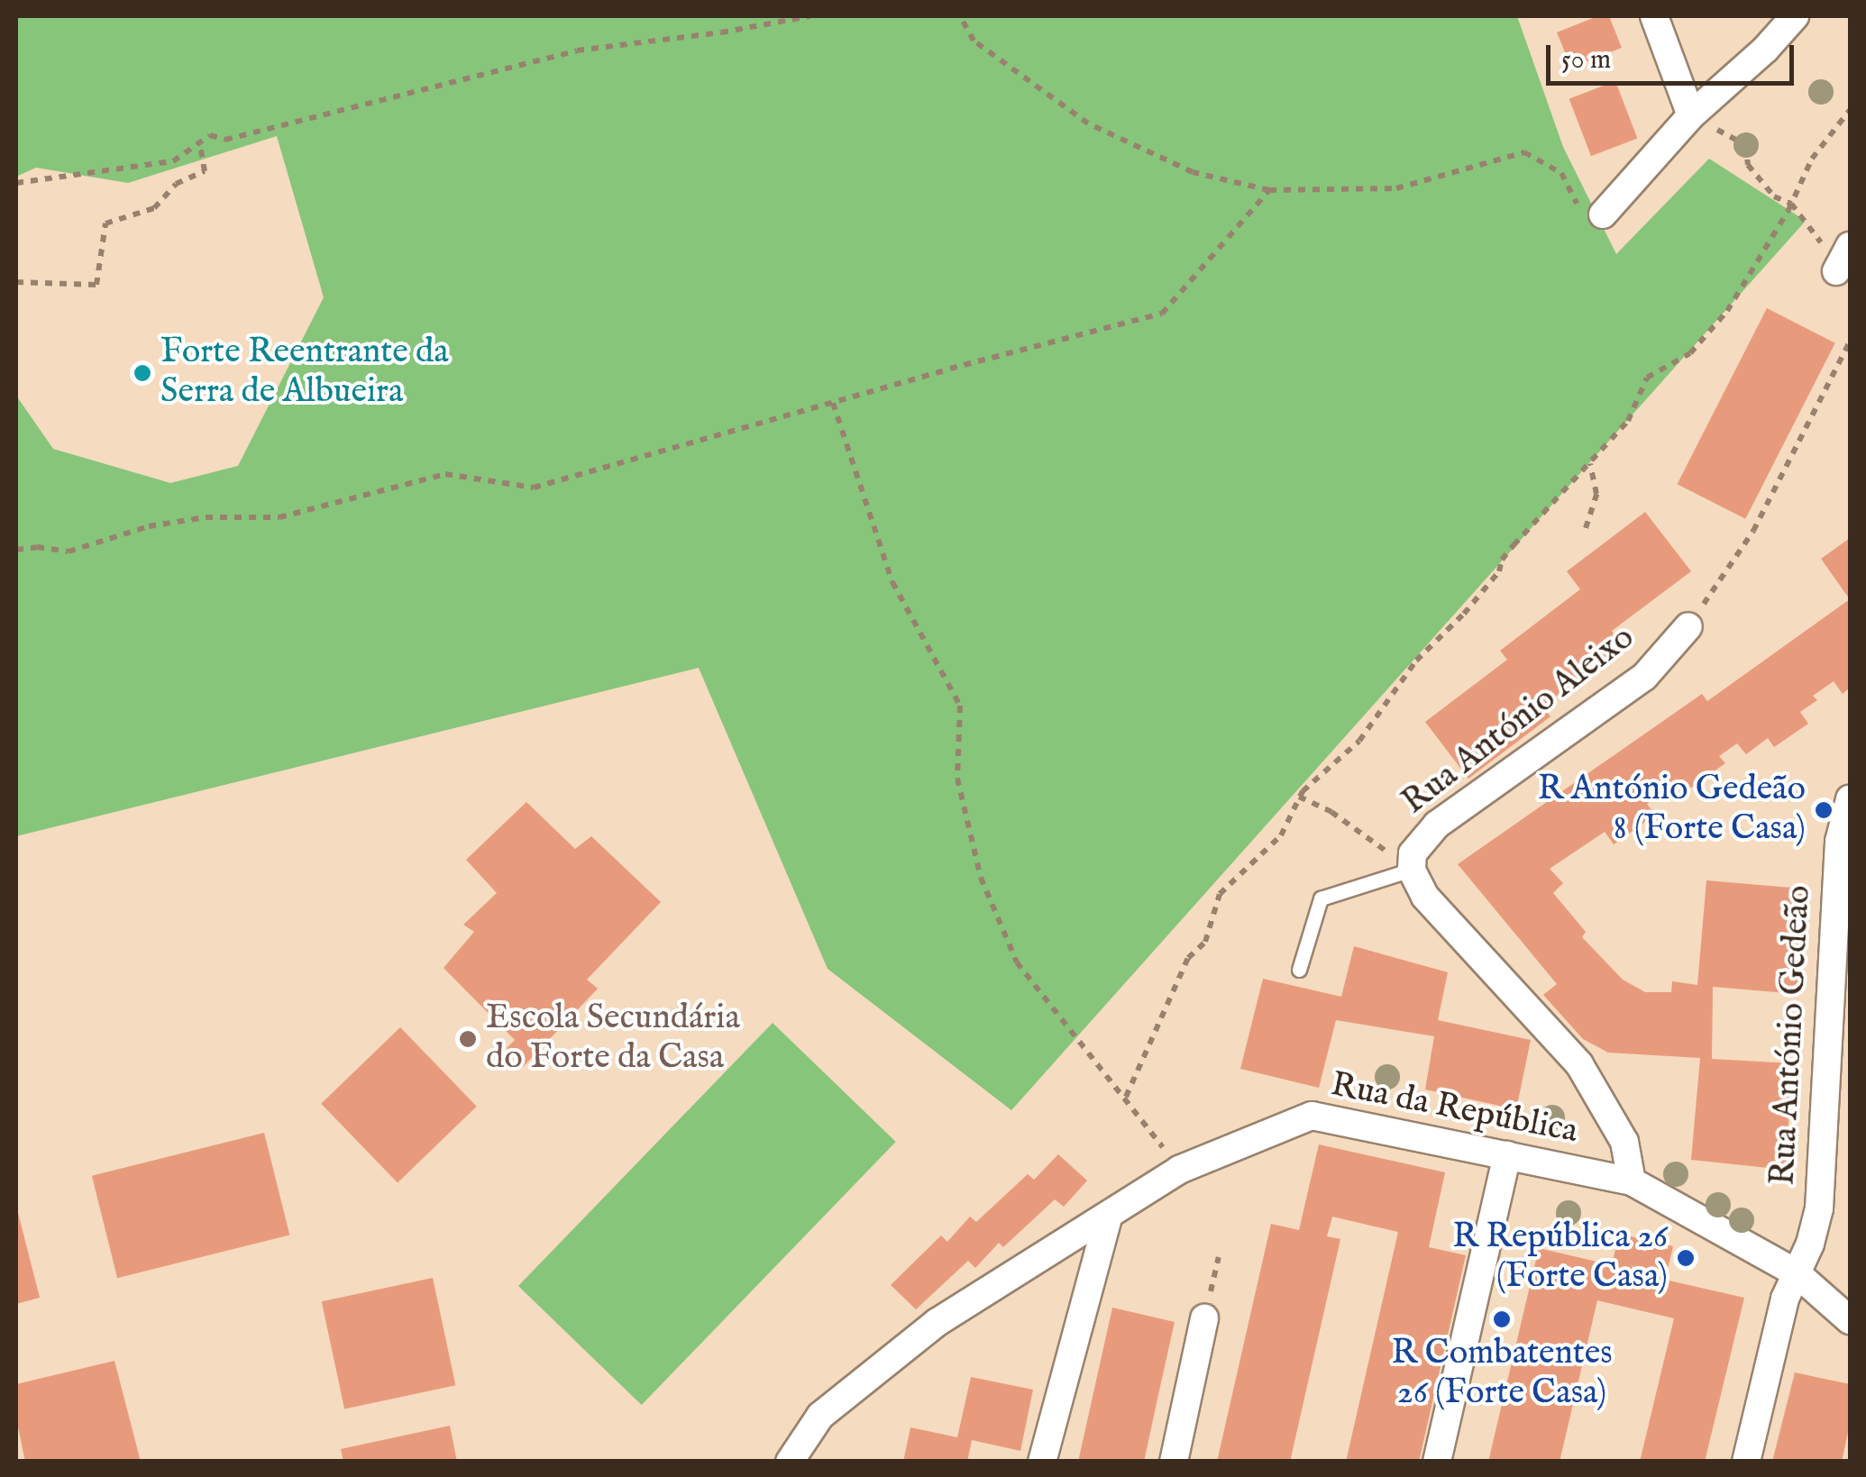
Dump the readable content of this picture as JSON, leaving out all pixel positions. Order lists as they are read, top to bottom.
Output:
{
  "streets": {
    "street": ["Rua António Aleixo", "Rua António Gedeão", "Rua da República"]
  },
  "crossings": [
    ["Rua António Aleixo", "Rua da República"],
    ["Rua António Gedeão", "Rua da República"]
  ],
  "places": [
    "Forte Reentrante da Serra de Albueira",
    "R António Gedeão 8 (Forte Casa)",
    "Escola Secundária do Forte da Casa",
    "R República 26 (Forte Casa)",
    "R Combatentes 26 (Forte Casa)"
  ],
  "scale_bar": "50 m"
}
